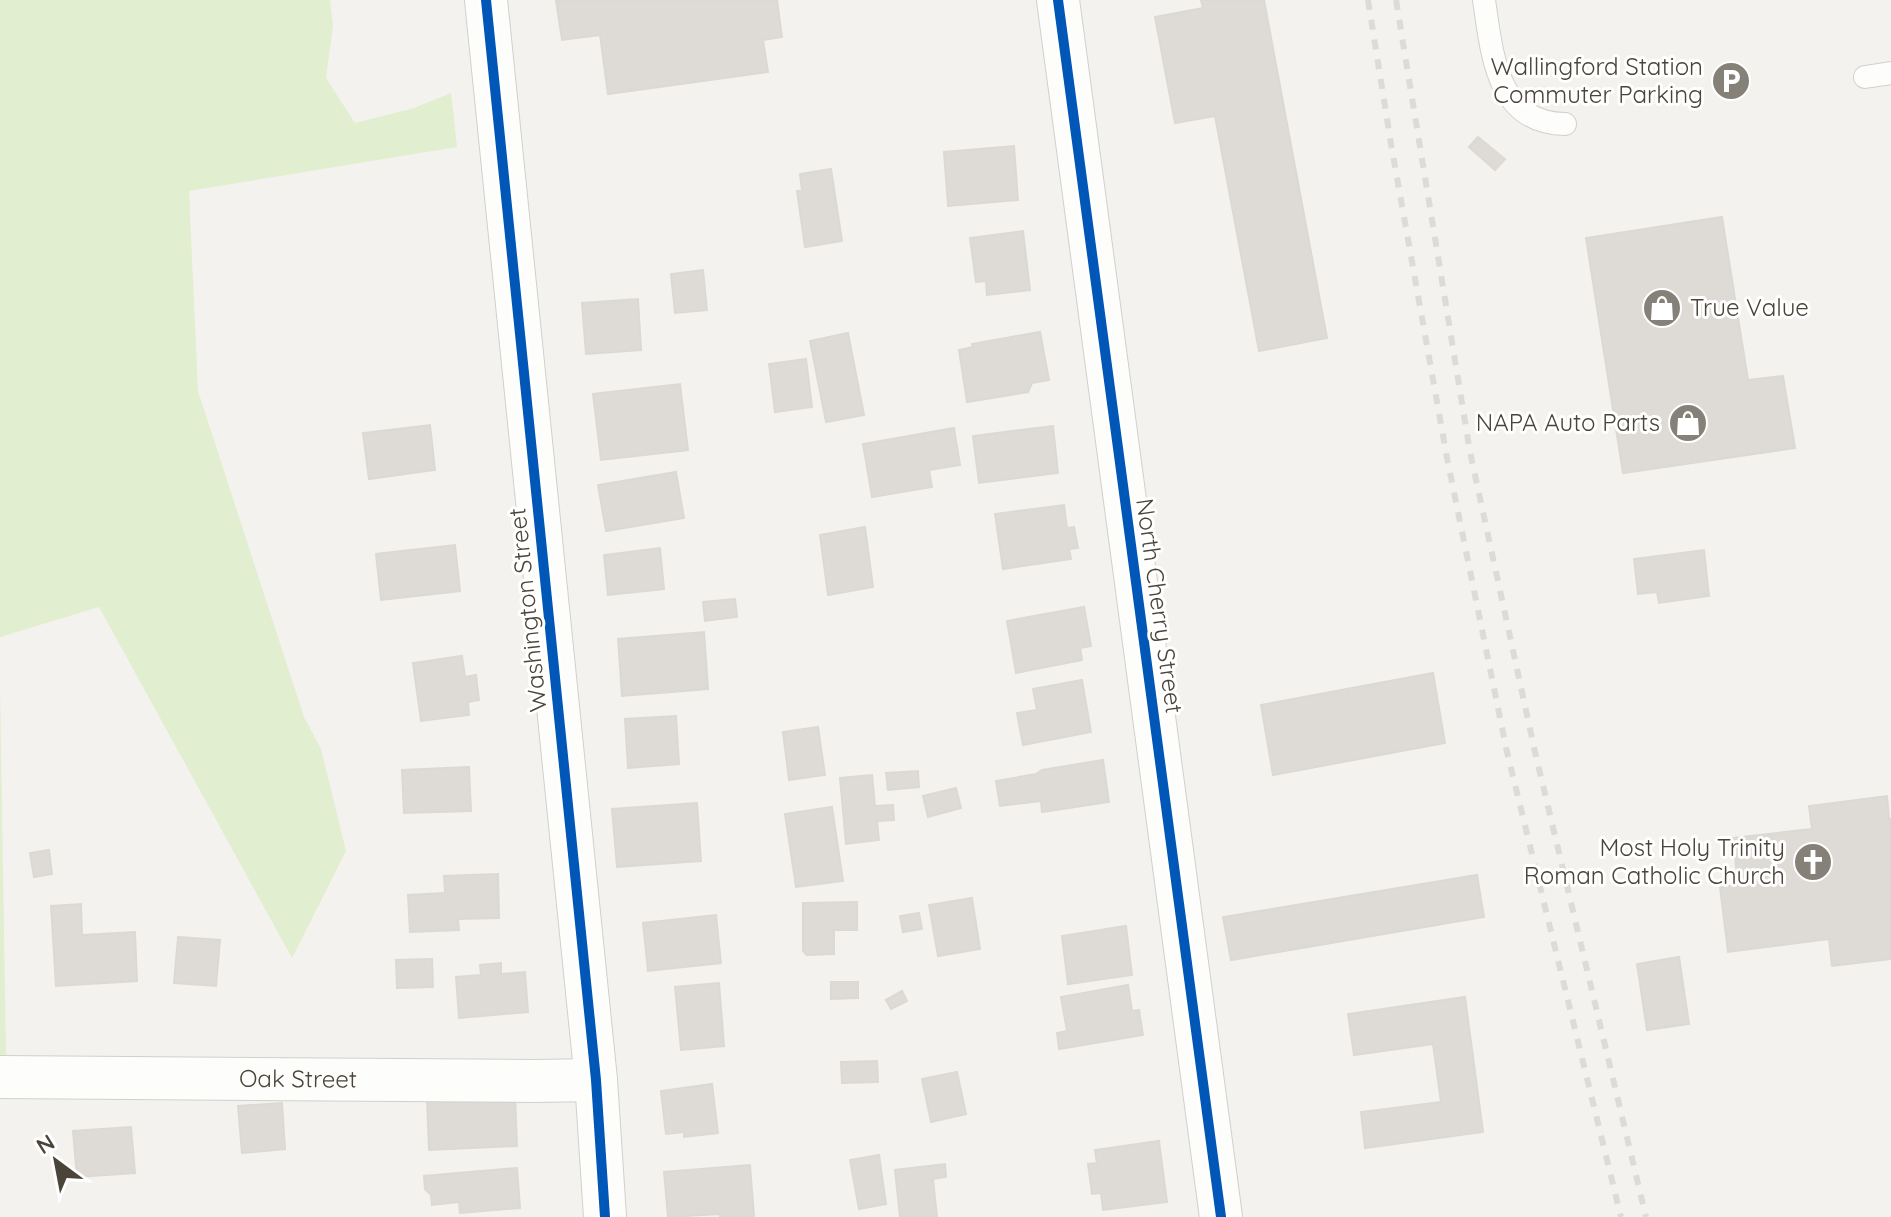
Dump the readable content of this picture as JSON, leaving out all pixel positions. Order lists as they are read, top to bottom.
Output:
{
  "streets": {
    "street": ["North Cherry Street", "Washington Street", "Oak Street"]
  },
  "crossings": [
    ["Washington Street", "Oak Street"]
  ],
  "places": {
    "parking": ["Wallingford Station Commuter Parking"],
    "shop": ["True Value", "NAPA Auto Parts"],
    "church": ["Most Holy Trinity Roman Catholic Church"]
  },
  "north": "top left"
}
